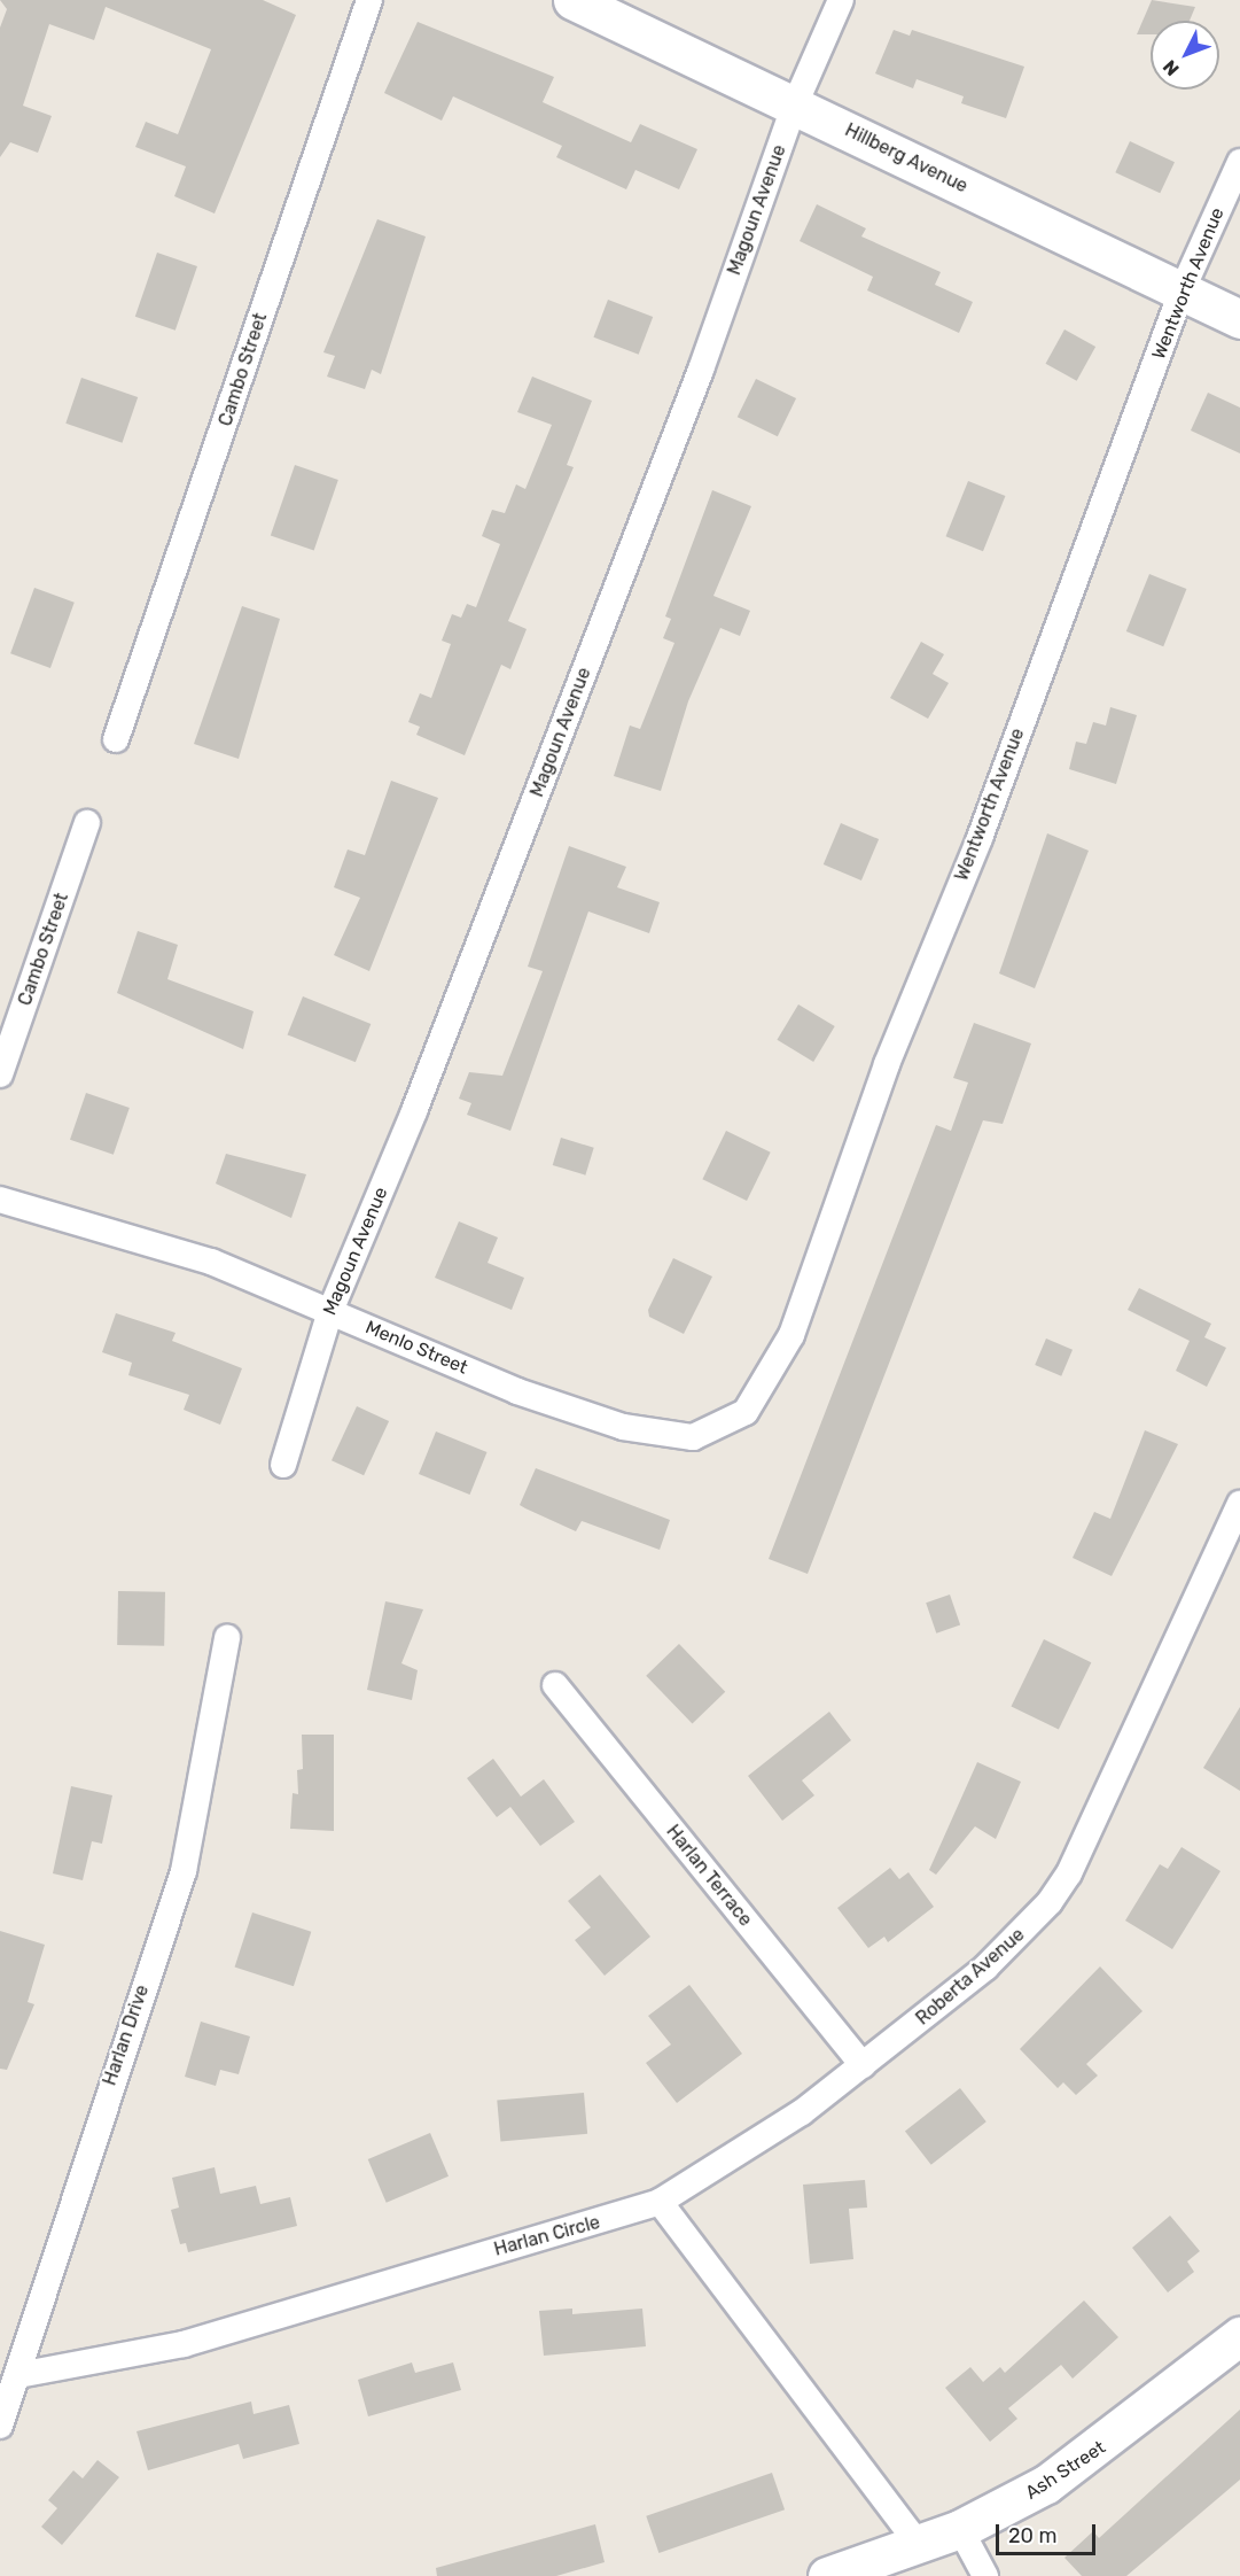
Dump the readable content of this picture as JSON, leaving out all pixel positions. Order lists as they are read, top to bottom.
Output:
{
  "streets": {
    "street": [
      "Hillberg Avenue",
      "Magoun Avenue",
      "Wentworth Avenue",
      "Cambo Street",
      "Menlo Street",
      "Harlan Terrace",
      "Roberta Avenue",
      "Harlan Drive",
      "Harlan Circle",
      "Ash Street"
    ]
  },
  "crossings": [
    ["Hillberg Avenue", "Magoun Avenue"],
    ["Hillberg Avenue", "Wentworth Avenue"],
    ["Magoun Avenue", "Menlo Street"],
    ["Wentworth Avenue", "Menlo Street"],
    ["Harlan Terrace", "Roberta Avenue"],
    ["Roberta Avenue", "Harlan Circle"],
    ["Harlan Drive", "Harlan Circle"]
  ],
  "scale_bar": "20 m",
  "north": "bottom left"
}
